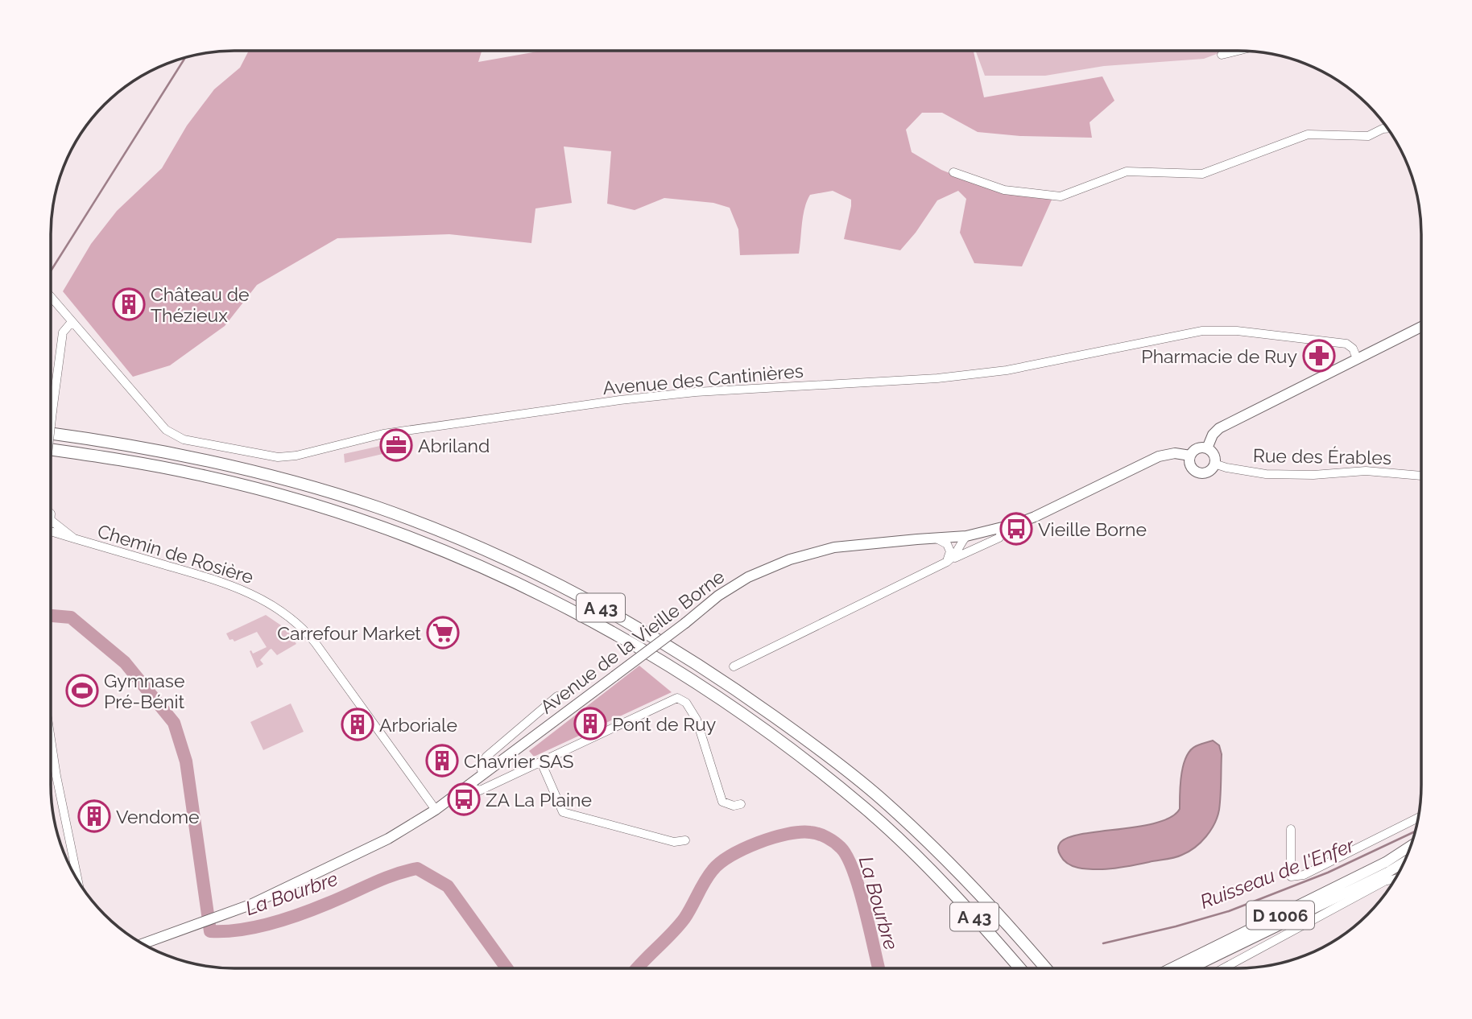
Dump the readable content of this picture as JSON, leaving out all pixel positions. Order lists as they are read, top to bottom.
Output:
{
  "streets": {
    "highway": ["A 43"],
    "main road": ["Avenue de la Vieille Borne", "D 1006"],
    "street": ["Avenue des Cantinières", "Rue des Érables", "Chemin de Rosière"]
  },
  "crossings": [
    ["Rue des Érables", "Avenue de la Vieille Borne"],
    ["Chemin de Rosière", "Avenue de la Vieille Borne"]
  ],
  "water": ["Ruisseau de l'Enfer", "La Bourbre"],
  "places": {
    "building": [
      "Château de Thézieux",
      "Pont de Ruy",
      "Arboriale",
      "Chavrier SAS",
      "Vendome"
    ],
    "pharmacy": ["Pharmacie de Ruy"],
    "office": ["Abriland"],
    "bus stop": ["Vieille Borne", "ZA La Plaine"],
    "supermarket": ["Carrefour Market"],
    "sports": ["Gymnase Pré-Bénit"]
  }
}
